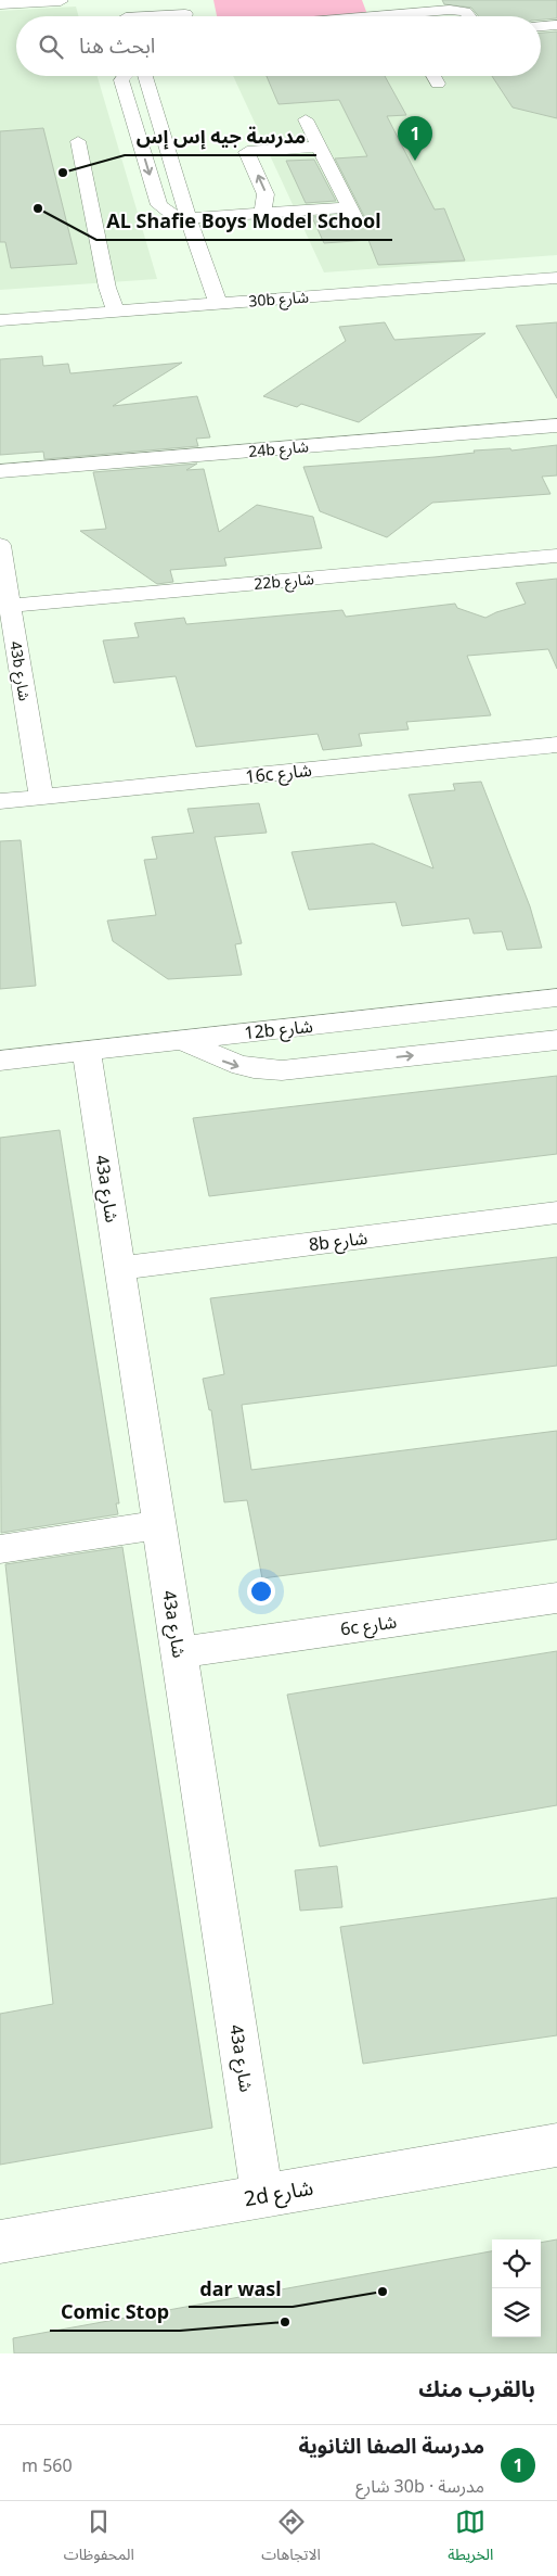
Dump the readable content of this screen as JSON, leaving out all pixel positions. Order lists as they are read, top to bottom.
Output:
{
  "streets": {
    "street": [
      "30b شارع",
      "24b شارع",
      "22b شارع",
      "43b شارع",
      "16c شارع",
      "12b شارع",
      "43a شارع",
      "8b شارع",
      "6c شارع",
      "2d شارع"
    ]
  },
  "crossings": [
    ["22b شارع", "43b شارع"],
    ["43b شارع", "16c شارع"],
    ["12b شارع", "43a شارع"],
    ["43a شارع", "8b شارع"],
    ["43a شارع", "6c شارع"],
    ["43a شارع", "2d شارع"]
  ],
  "places": [
    "مدرسة جيه إس إس",
    "AL Shafie Boys Model School",
    "dar wasl",
    "Comic Stop"
  ],
  "page": {
    "search": "ابحث هنا",
    "pins": "1",
    "heading": "بالقرب منك",
    "list": [
      {
        "mark": "1",
        "name": "مدرسة الصفا الثانوية",
        "note": "مدرسة · 30b شارع",
        "value": "560 m"
      }
    ],
    "nav": ["الخريطة", "الاتجاهات", "المحفوظات"]
  }
}
